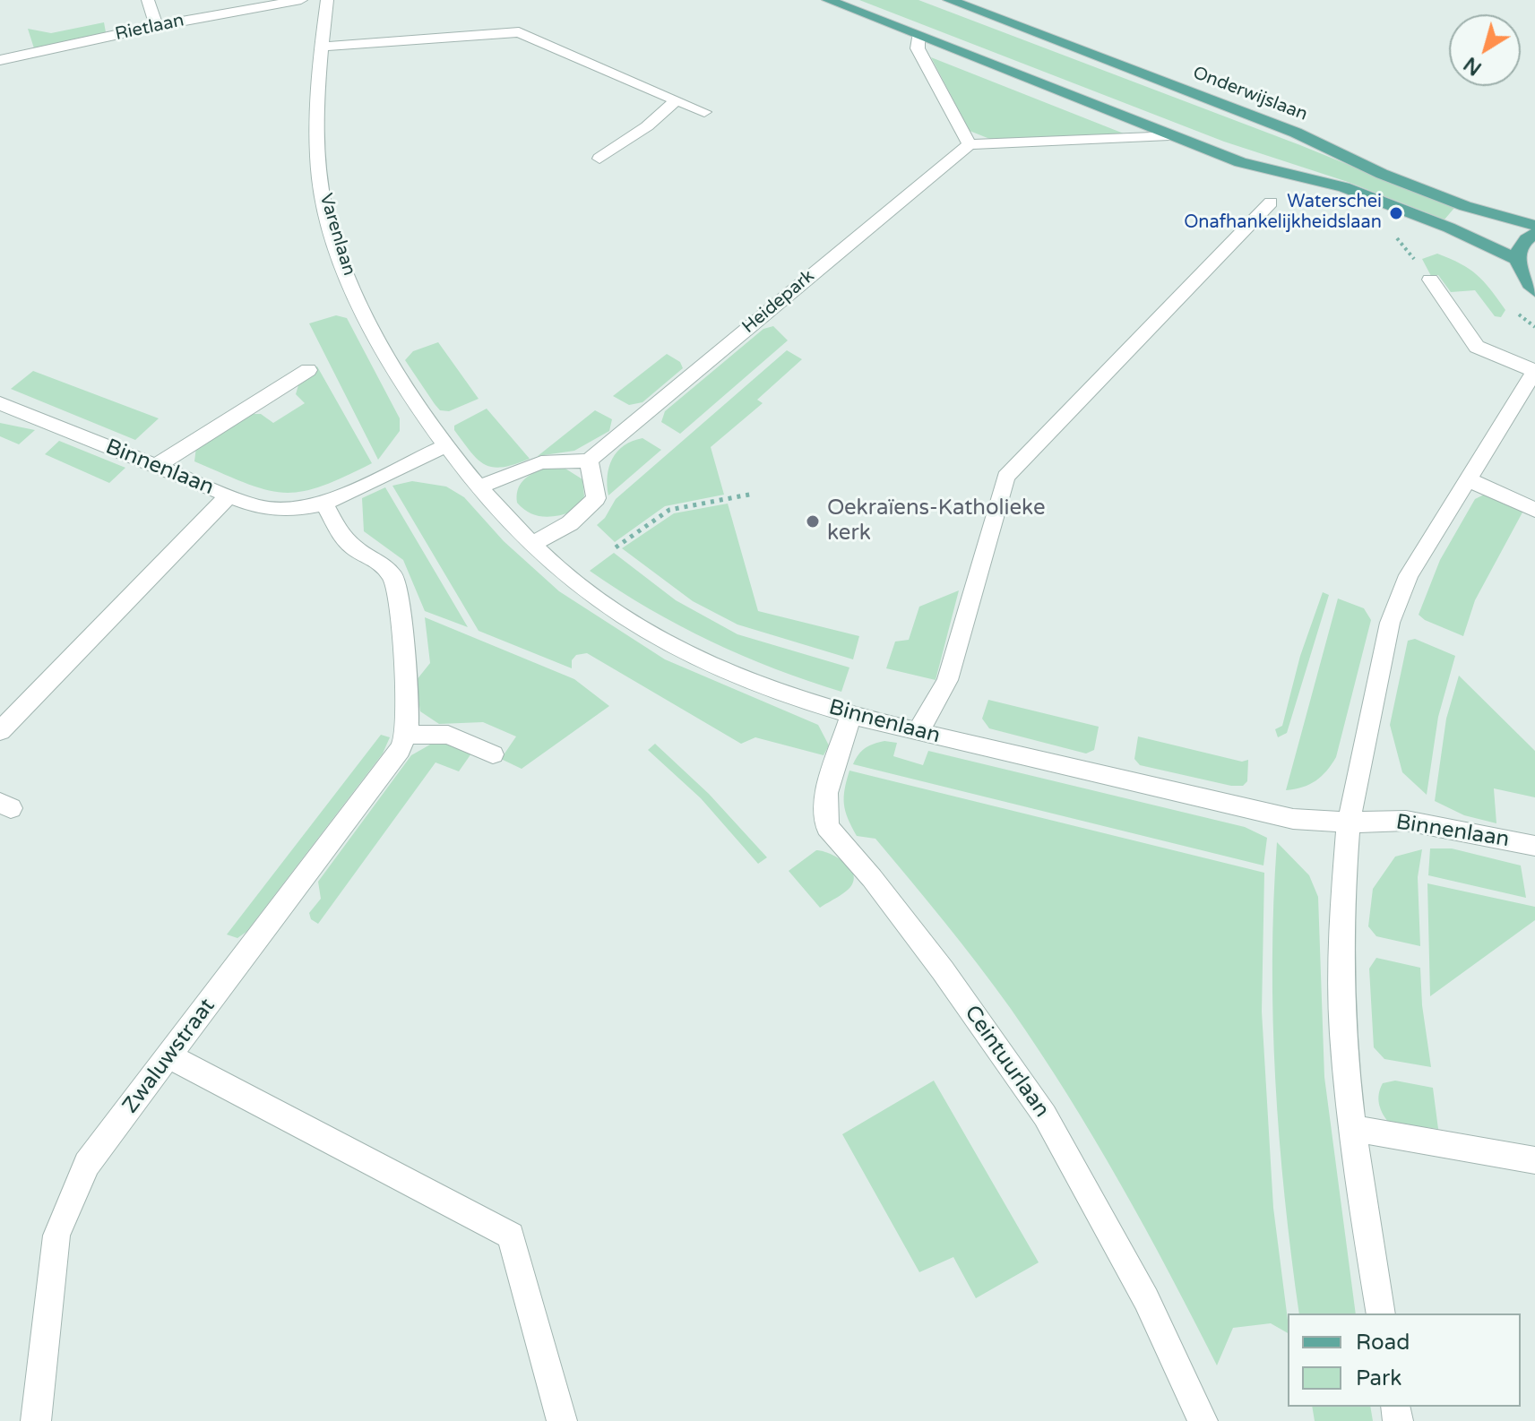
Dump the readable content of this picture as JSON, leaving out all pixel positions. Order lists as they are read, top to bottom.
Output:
{
  "streets": {
    "main road": ["Onderwijslaan"],
    "street": [
      "Rietlaan",
      "Varenlaan",
      "Heidepark",
      "Binnenlaan",
      "Zwaluwstraat",
      "Ceintuurlaan"
    ]
  },
  "crossings": [
    ["Varenlaan", "Binnenlaan"],
    ["Binnenlaan", "Ceintuurlaan"]
  ],
  "places": ["Waterschei Onafhankelijkheidslaan", "Oekraïens-Katholieke kerk"],
  "legend": ["Road", "Park"],
  "north": "bottom left"
}
